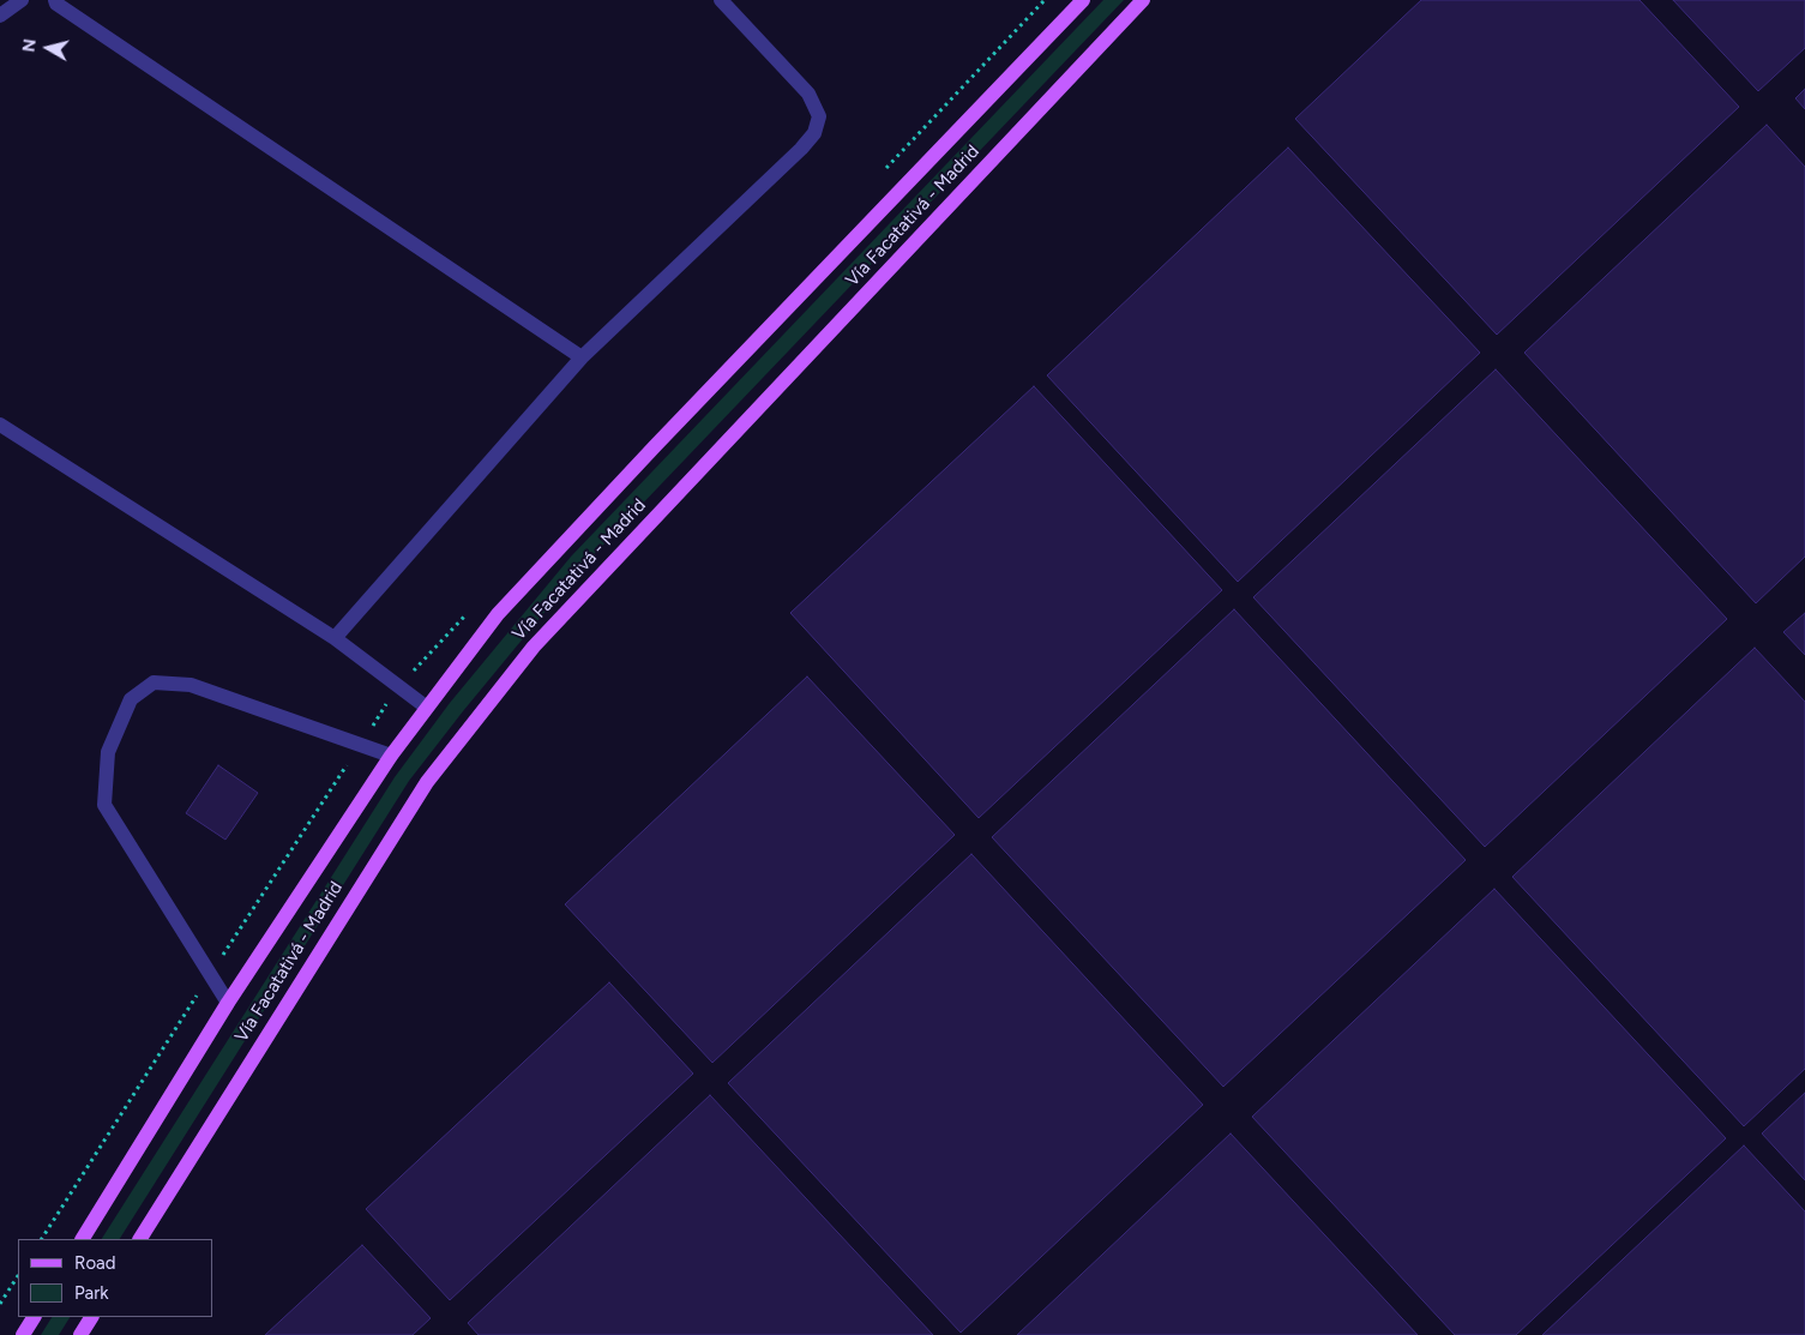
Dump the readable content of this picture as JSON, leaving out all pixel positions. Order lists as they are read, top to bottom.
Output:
{
  "streets": {
    "main road": ["Vía Facatativá - Madrid"]
  },
  "legend": ["Road", "Park"],
  "north": "left"
}
